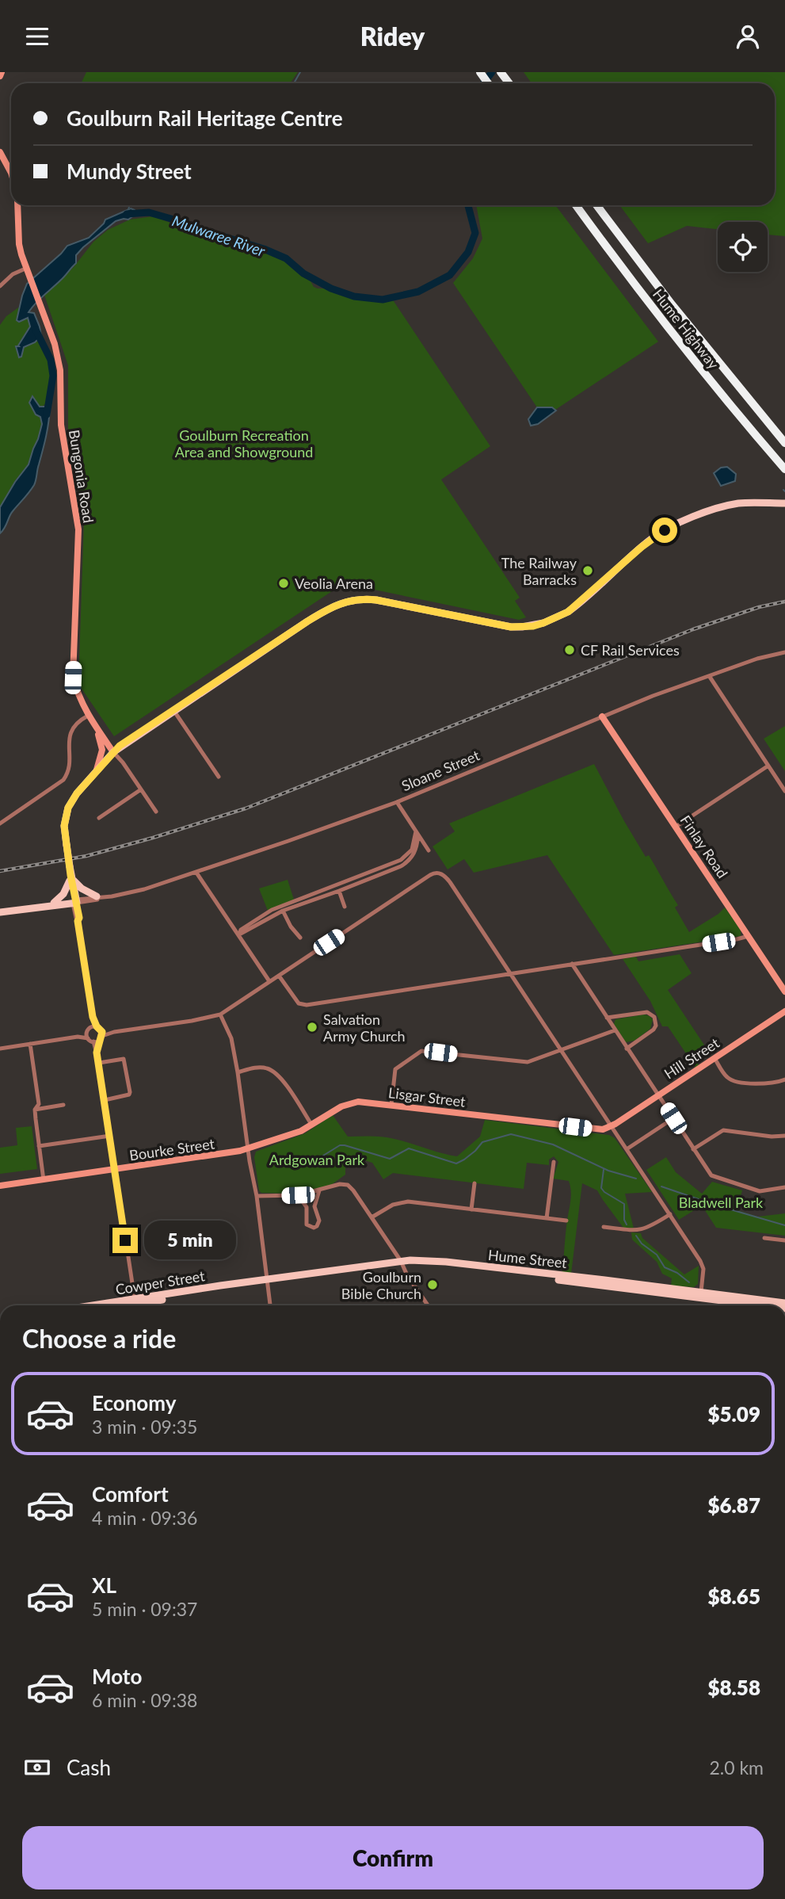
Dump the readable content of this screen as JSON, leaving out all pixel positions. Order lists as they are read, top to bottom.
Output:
{
  "streets": {
    "highway": ["Hume Highway"],
    "main road": ["Sloane Street", "Hume Street", "Cowper Street"],
    "street": [
      "Bungonia Road",
      "Finlay Road",
      "Hill Street",
      "Lisgar Street",
      "Bourke Street"
    ]
  },
  "crossings": [
    ["Sloane Street", "Finlay Road"],
    ["Hill Street", "Lisgar Street"],
    ["Lisgar Street", "Bourke Street"],
    ["Hume Street", "Cowper Street"]
  ],
  "water": ["Mulwaree River"],
  "parks": ["Goulburn Recreation Area and Showground", "Ardgowan Park", "Bladwell Park"],
  "places": [
    "The Railway Barracks",
    "Veolia Arena",
    "CF Rail Services",
    "Salvation Army Church",
    "Goulburn Bible Church"
  ],
  "page": {
    "header": "Ridey",
    "banner": ["Goulburn Rail Heritage Centre", "Mundy Street"],
    "bubble": "5 min",
    "heading": "Choose a ride",
    "list": [
      {
        "name": "Economy",
        "note": "3 min · 09:35",
        "value": "$5.09"
      },
      {
        "name": "Comfort",
        "note": "4 min · 09:36",
        "value": "$6.87"
      },
      {
        "name": "XL",
        "note": "5 min · 09:37",
        "value": "$8.65"
      },
      {
        "name": "Moto",
        "note": "6 min · 09:38",
        "value": "$8.58"
      }
    ],
    "pay": ["Cash", "2.0 km"],
    "buttons": "Confirm"
  }
}
